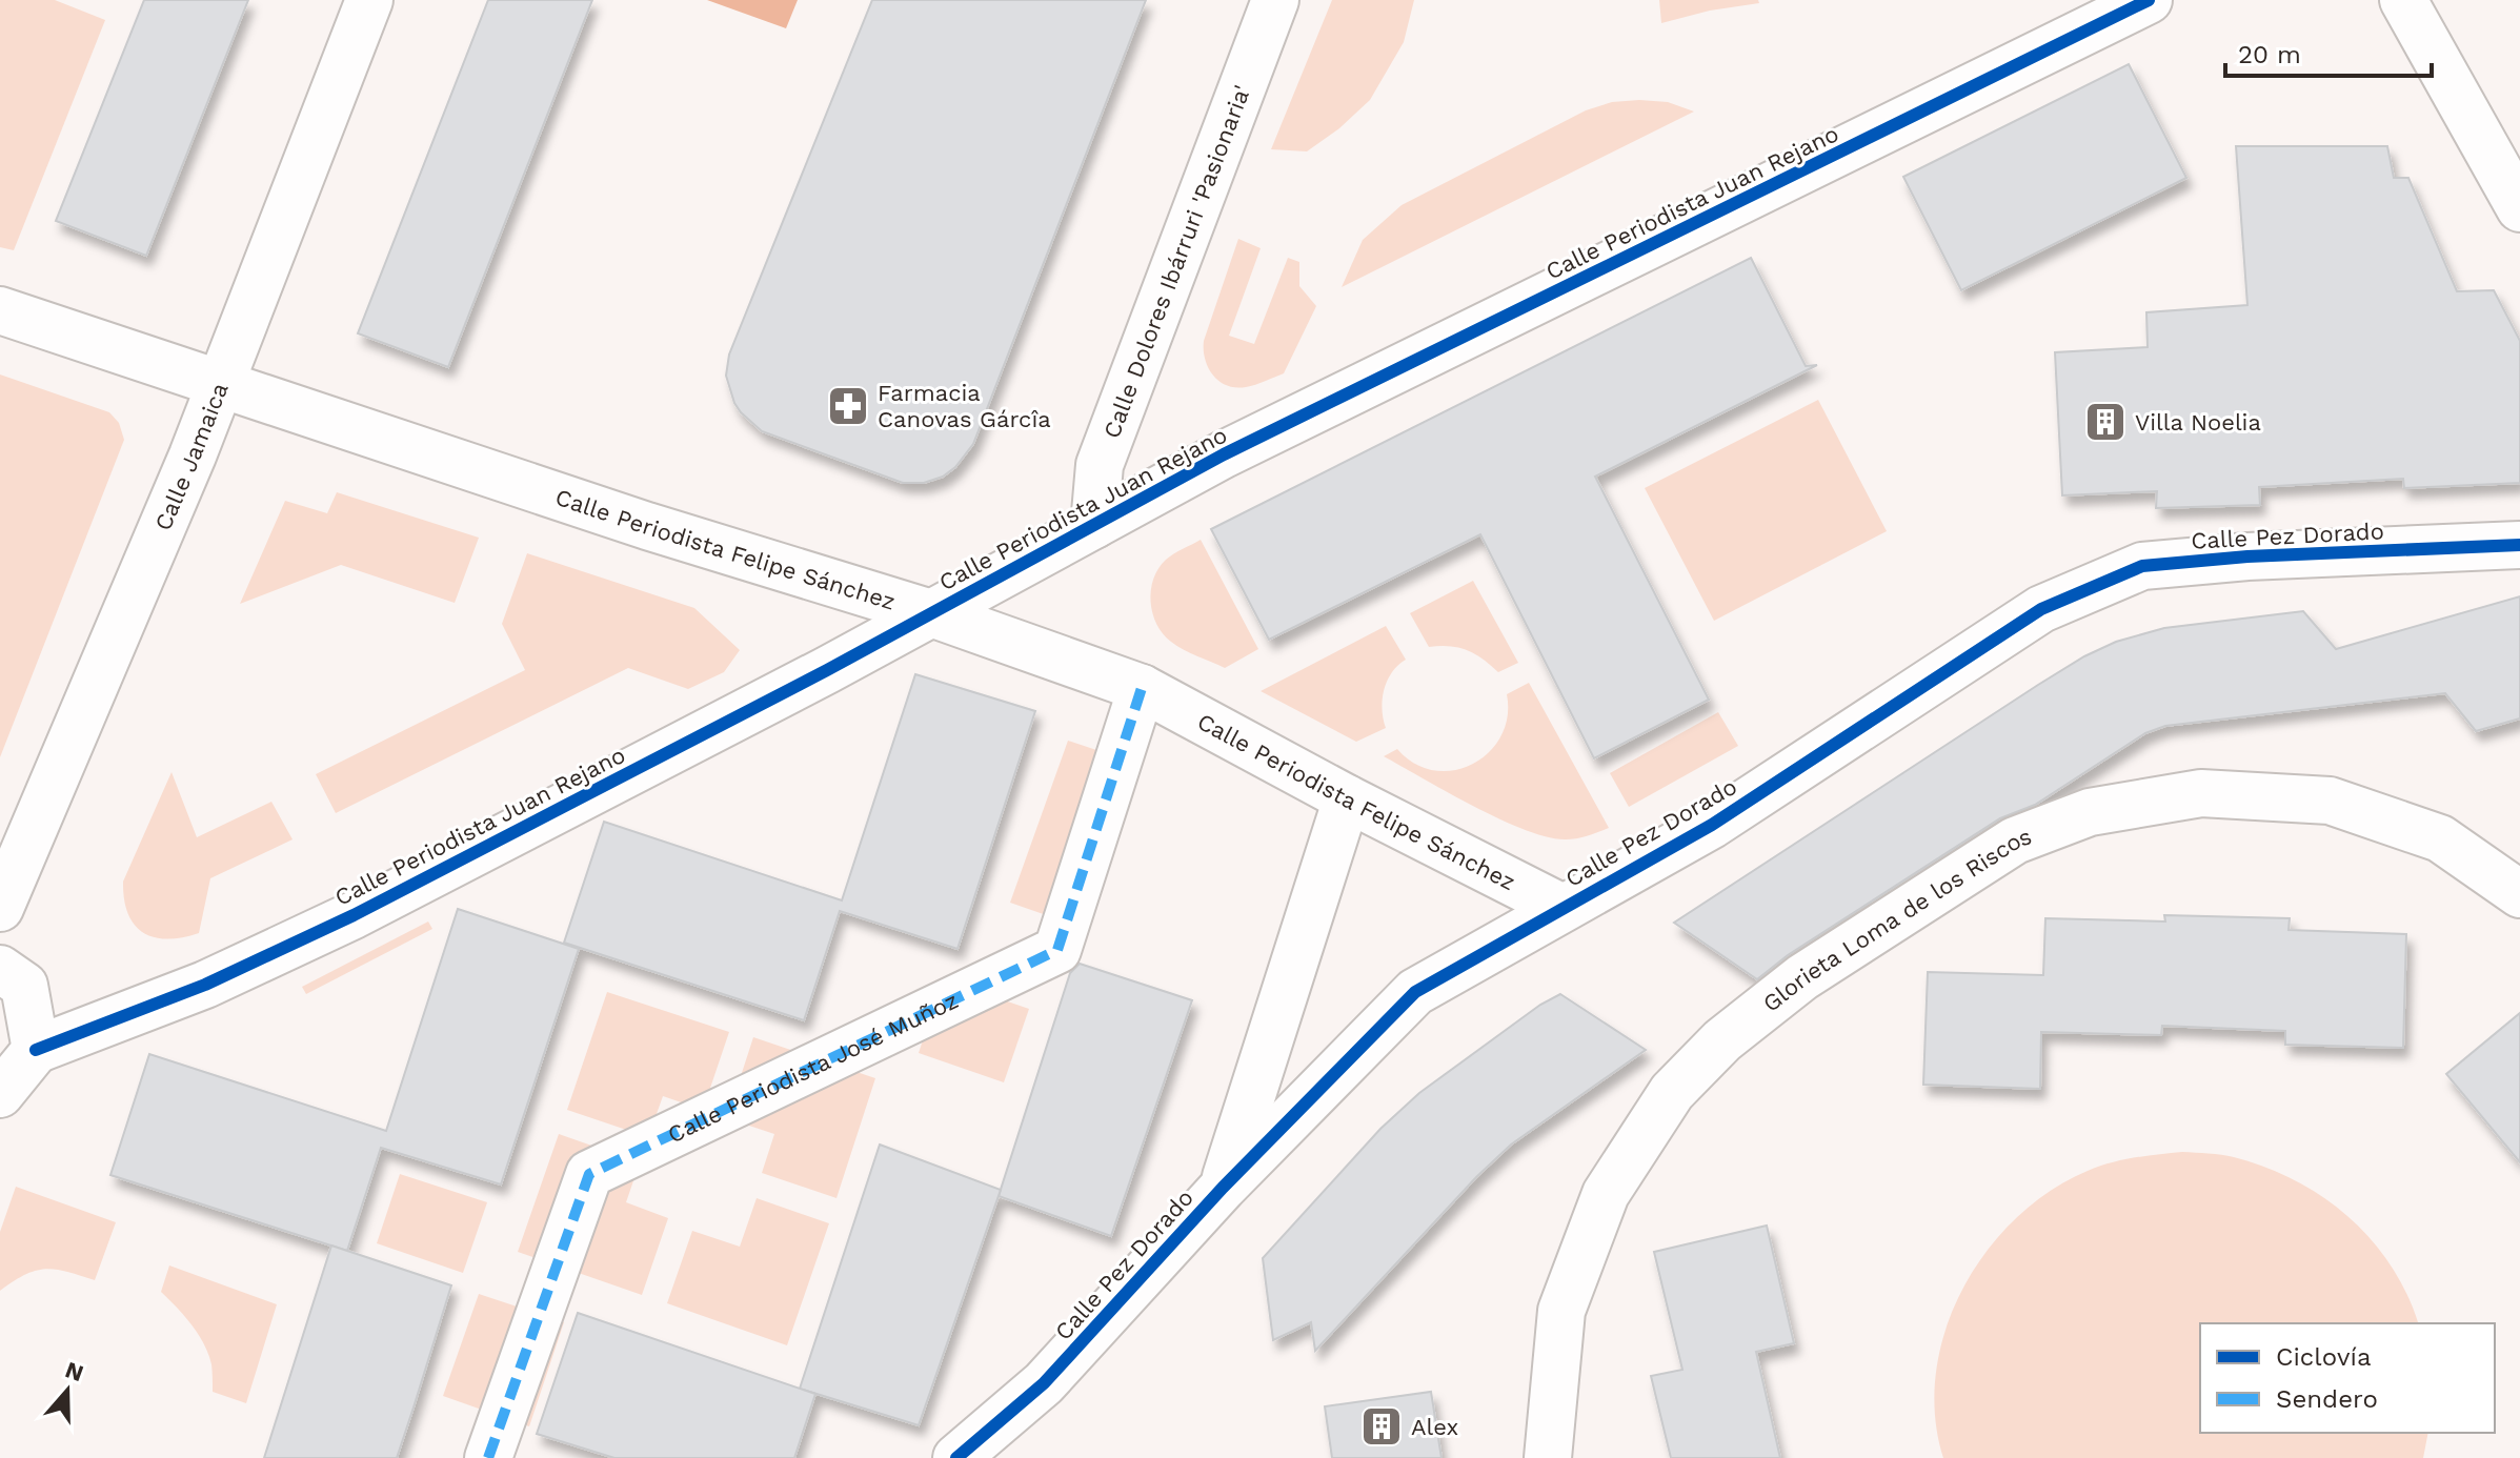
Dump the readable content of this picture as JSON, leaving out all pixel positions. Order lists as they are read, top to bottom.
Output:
{
  "streets": {
    "street": [
      "Calle Periodista Juan Rejano",
      "Calle Dolores Ibárruri 'Pasionaria'",
      "Calle Jamaica",
      "Calle Pez Dorado",
      "Calle Periodista Felipe Sánchez",
      "Glorieta Loma de los Riscos",
      "Calle Periodista José Muñoz"
    ]
  },
  "crossings": [
    ["Calle Periodista Juan Rejano", "Calle Dolores Ibárruri 'Pasionaria'"],
    ["Calle Periodista Juan Rejano", "Calle Periodista Felipe Sánchez"],
    ["Calle Jamaica", "Calle Periodista Felipe Sánchez"],
    ["Calle Pez Dorado", "Calle Periodista Felipe Sánchez"],
    ["Calle Periodista Felipe Sánchez", "Calle Periodista José Muñoz"]
  ],
  "places": {
    "pharmacy": ["Farmacia Canovas Gárcîa"],
    "building": ["Villa Noelia", "Alex"]
  },
  "legend": ["Ciclovía", "Sendero"],
  "scale_bar": "20 m",
  "north": "top"
}
